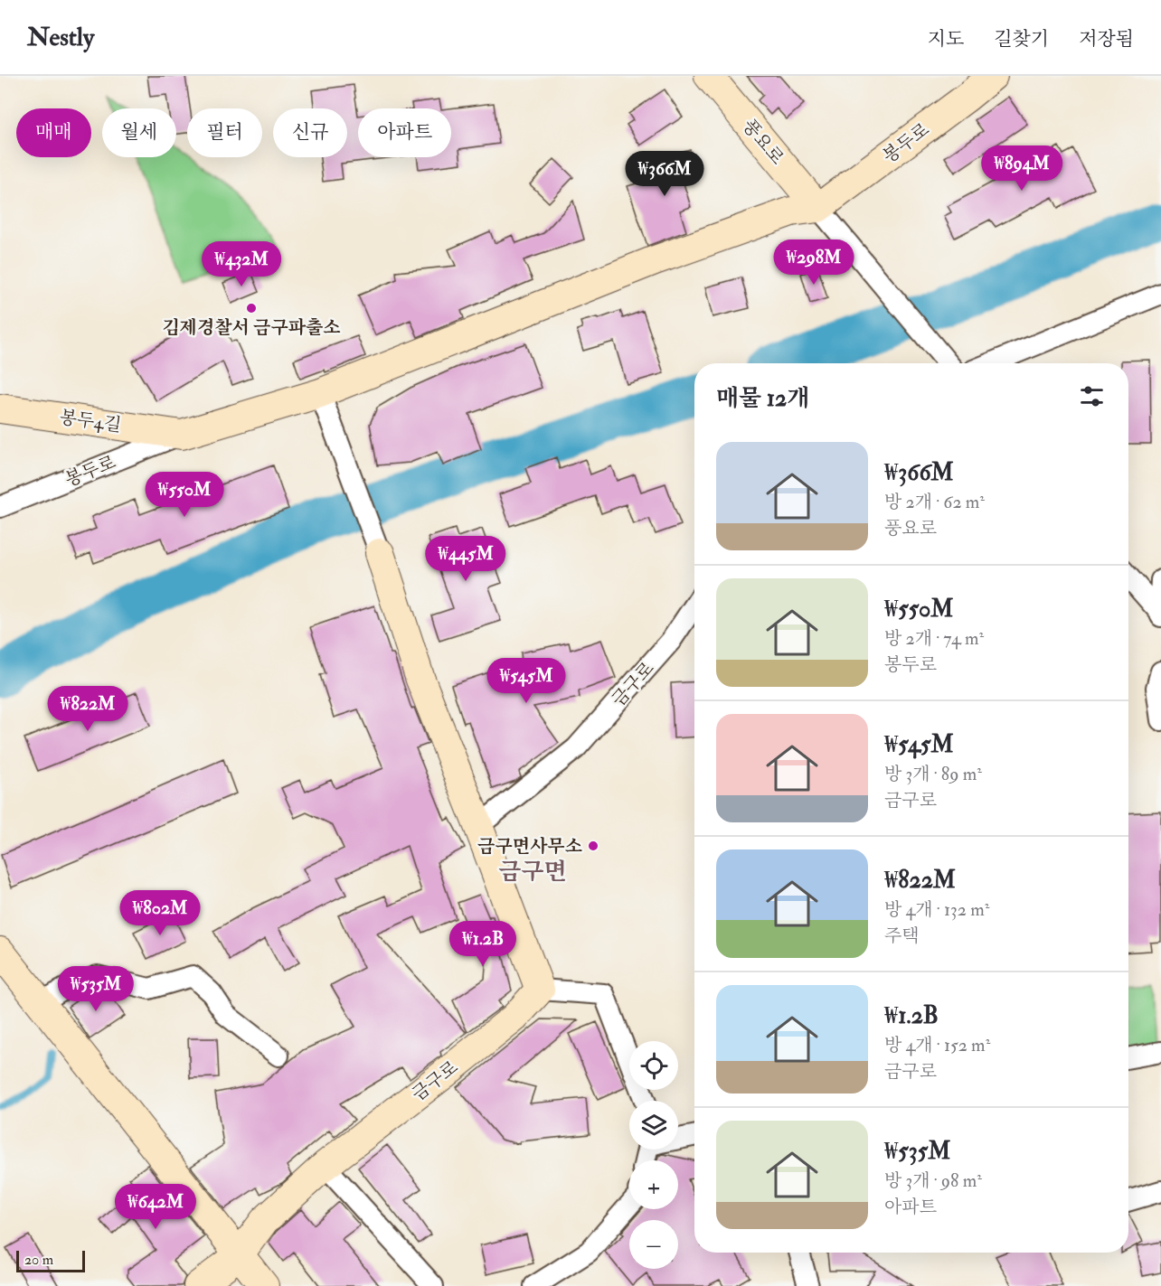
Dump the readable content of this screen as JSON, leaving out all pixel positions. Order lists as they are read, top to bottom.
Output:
{
  "streets": {
    "street": [
      "풍요로",
      "봉두로",
      "봉두4길",
      "금구로"
    ]
  },
  "crossings": [
    ["풍요로", "봉두로"],
    ["봉두로", "봉두4길"]
  ],
  "districts": ["금구면"],
  "places": ["김제경찰서 금구파출소", "금구면사무소"],
  "scale_bar": "20 m",
  "page": {
    "header": "Nestly",
    "nav": ["지도", "길찾기", "저장됨"],
    "chip": [
      "매매",
      "월세",
      "필터",
      "신규",
      "아파트"
    ],
    "price": [
      "₩894M",
      "₩366M",
      "₩298M",
      "₩432M",
      "₩550M",
      "₩445M",
      "₩545M",
      "₩822M",
      "₩802M",
      "₩1.2B",
      "₩535M",
      "₩642M"
    ],
    "heading": "매물 12개",
    "list": [
      {
        "name": "₩366M",
        "note": "방 2개 · 62 m² · 풍요로"
      },
      {
        "name": "₩550M",
        "note": "방 2개 · 74 m² · 봉두로"
      },
      {
        "name": "₩545M",
        "note": "방 3개 · 89 m² · 금구로"
      },
      {
        "name": "₩822M",
        "note": "방 4개 · 132 m² · 주택"
      },
      {
        "name": "₩1.2B",
        "note": "방 4개 · 152 m² · 금구로"
      },
      {
        "name": "₩535M",
        "note": "방 3개 · 98 m² · 아파트"
      }
    ],
    "map_buttons": ["+", "−"],
    "scale": "20 m"
  }
}
